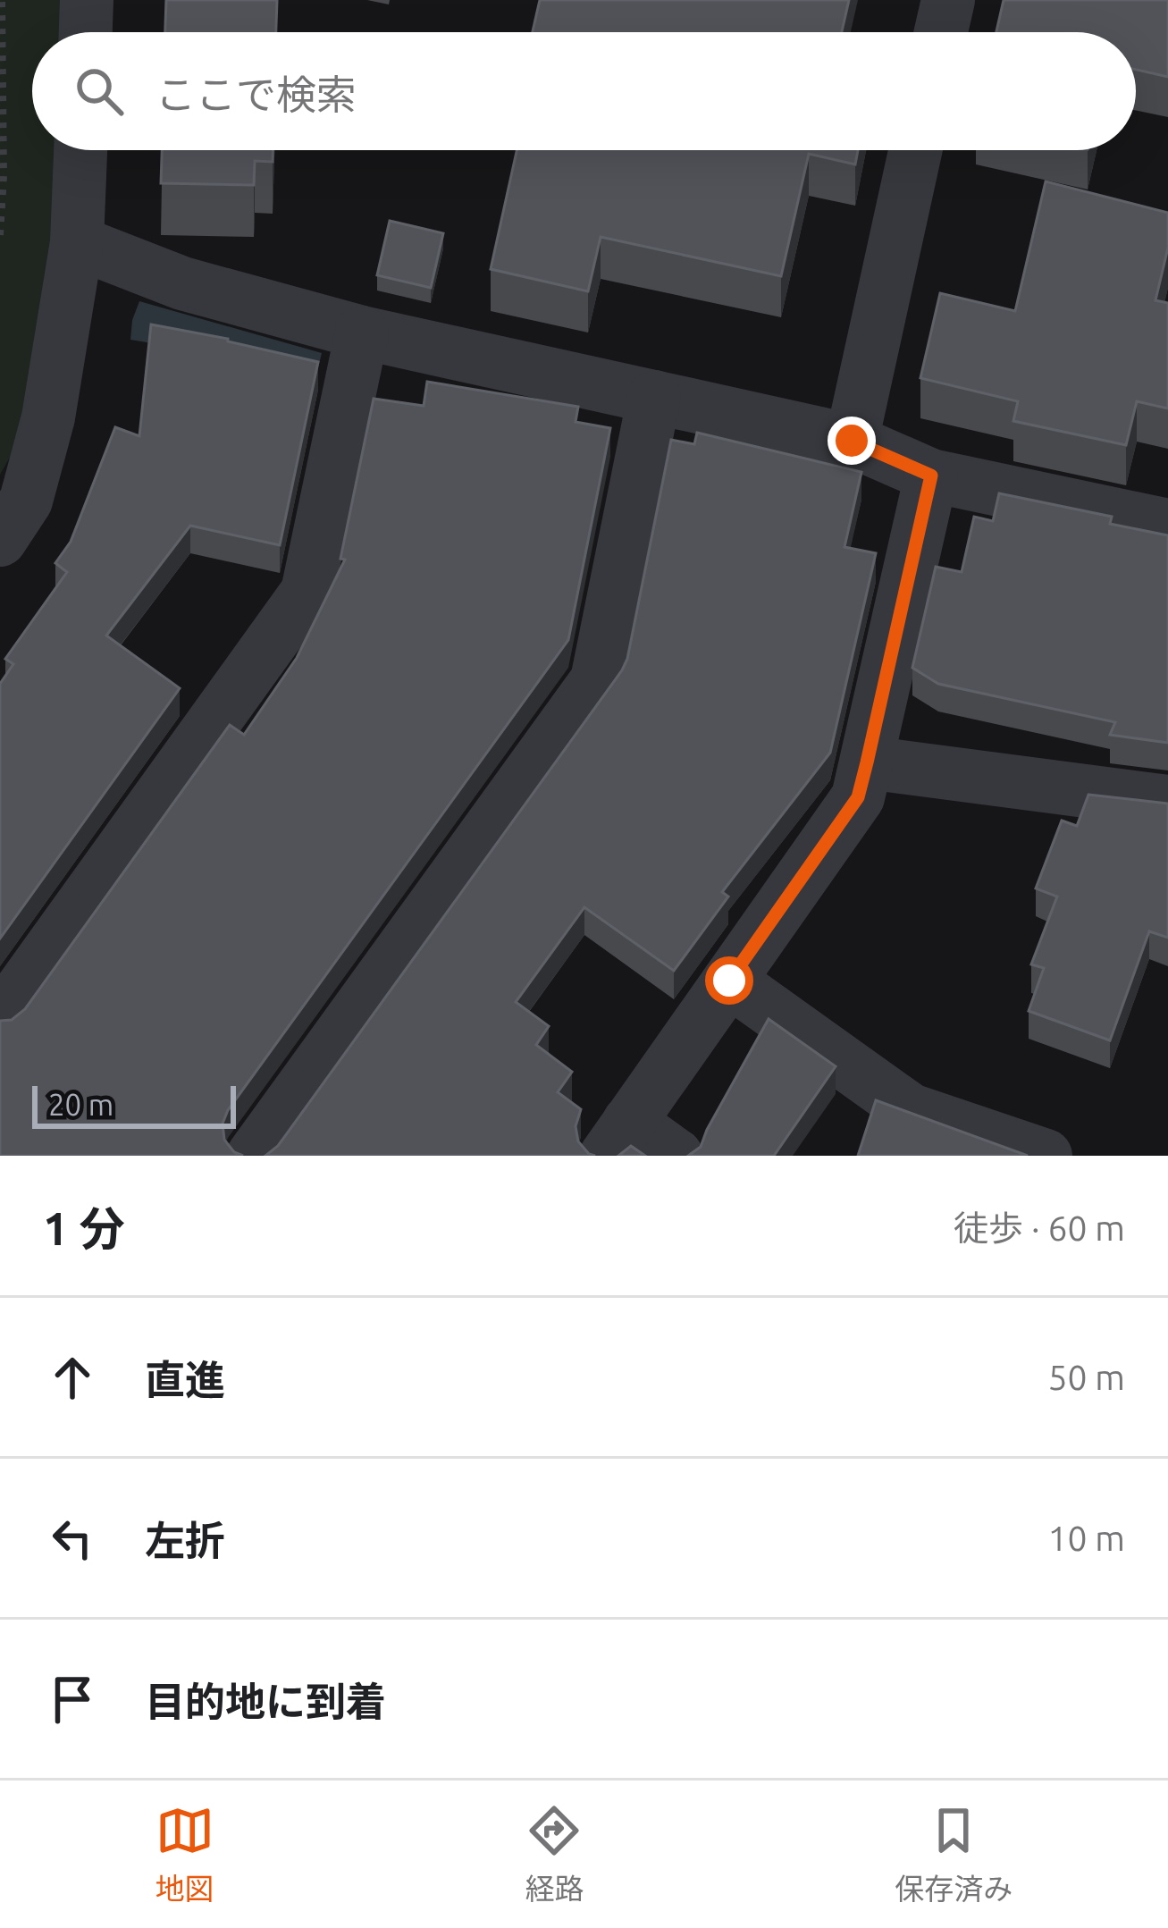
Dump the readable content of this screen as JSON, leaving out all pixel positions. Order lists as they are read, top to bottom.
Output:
{
  "scale_bar": "20 m",
  "page": {
    "search": "ここで検索",
    "scale": "20 m",
    "heading": ["1 分", "徒歩 · 60 m"],
    "list": [
      ["直進", "50 m"],
      ["左折", "10 m"],
      "目的地に到着"
    ],
    "nav": ["地図", "経路", "保存済み"]
  }
}
